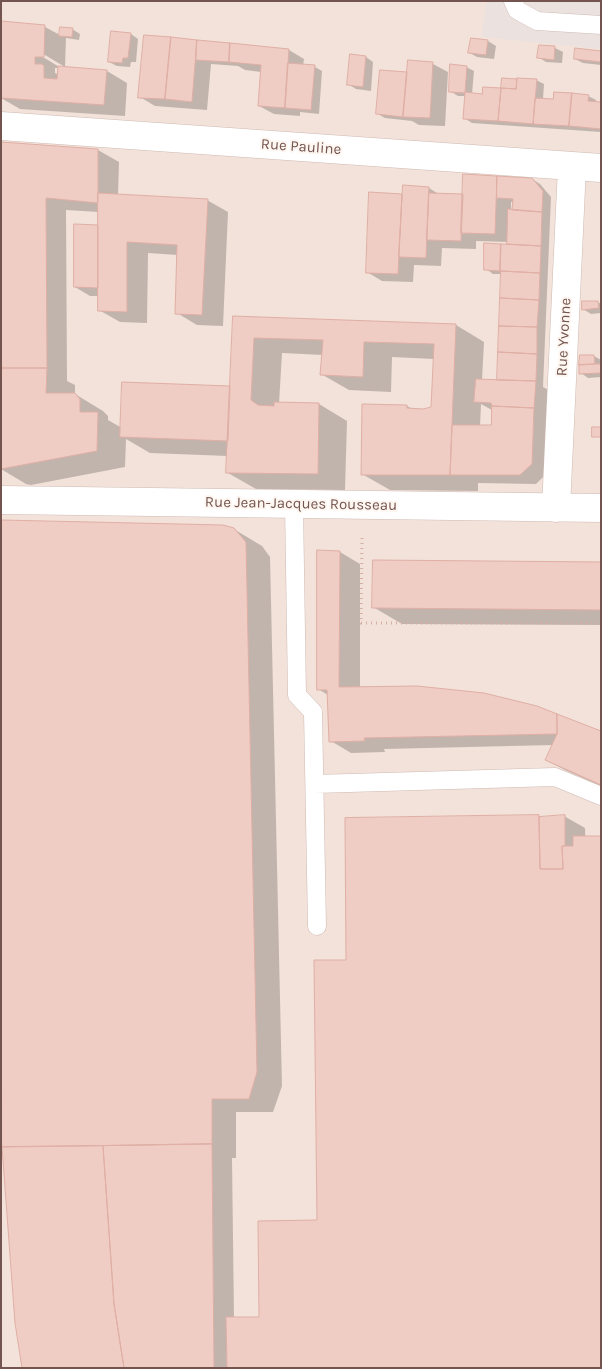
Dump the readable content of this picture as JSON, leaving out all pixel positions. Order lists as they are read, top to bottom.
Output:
{
  "streets": {
    "street": ["Rue Pauline", "Rue Yvonne", "Rue Jean-Jacques Rousseau"]
  },
  "crossings": [
    ["Rue Pauline", "Rue Yvonne"],
    ["Rue Yvonne", "Rue Jean-Jacques Rousseau"]
  ]
}
